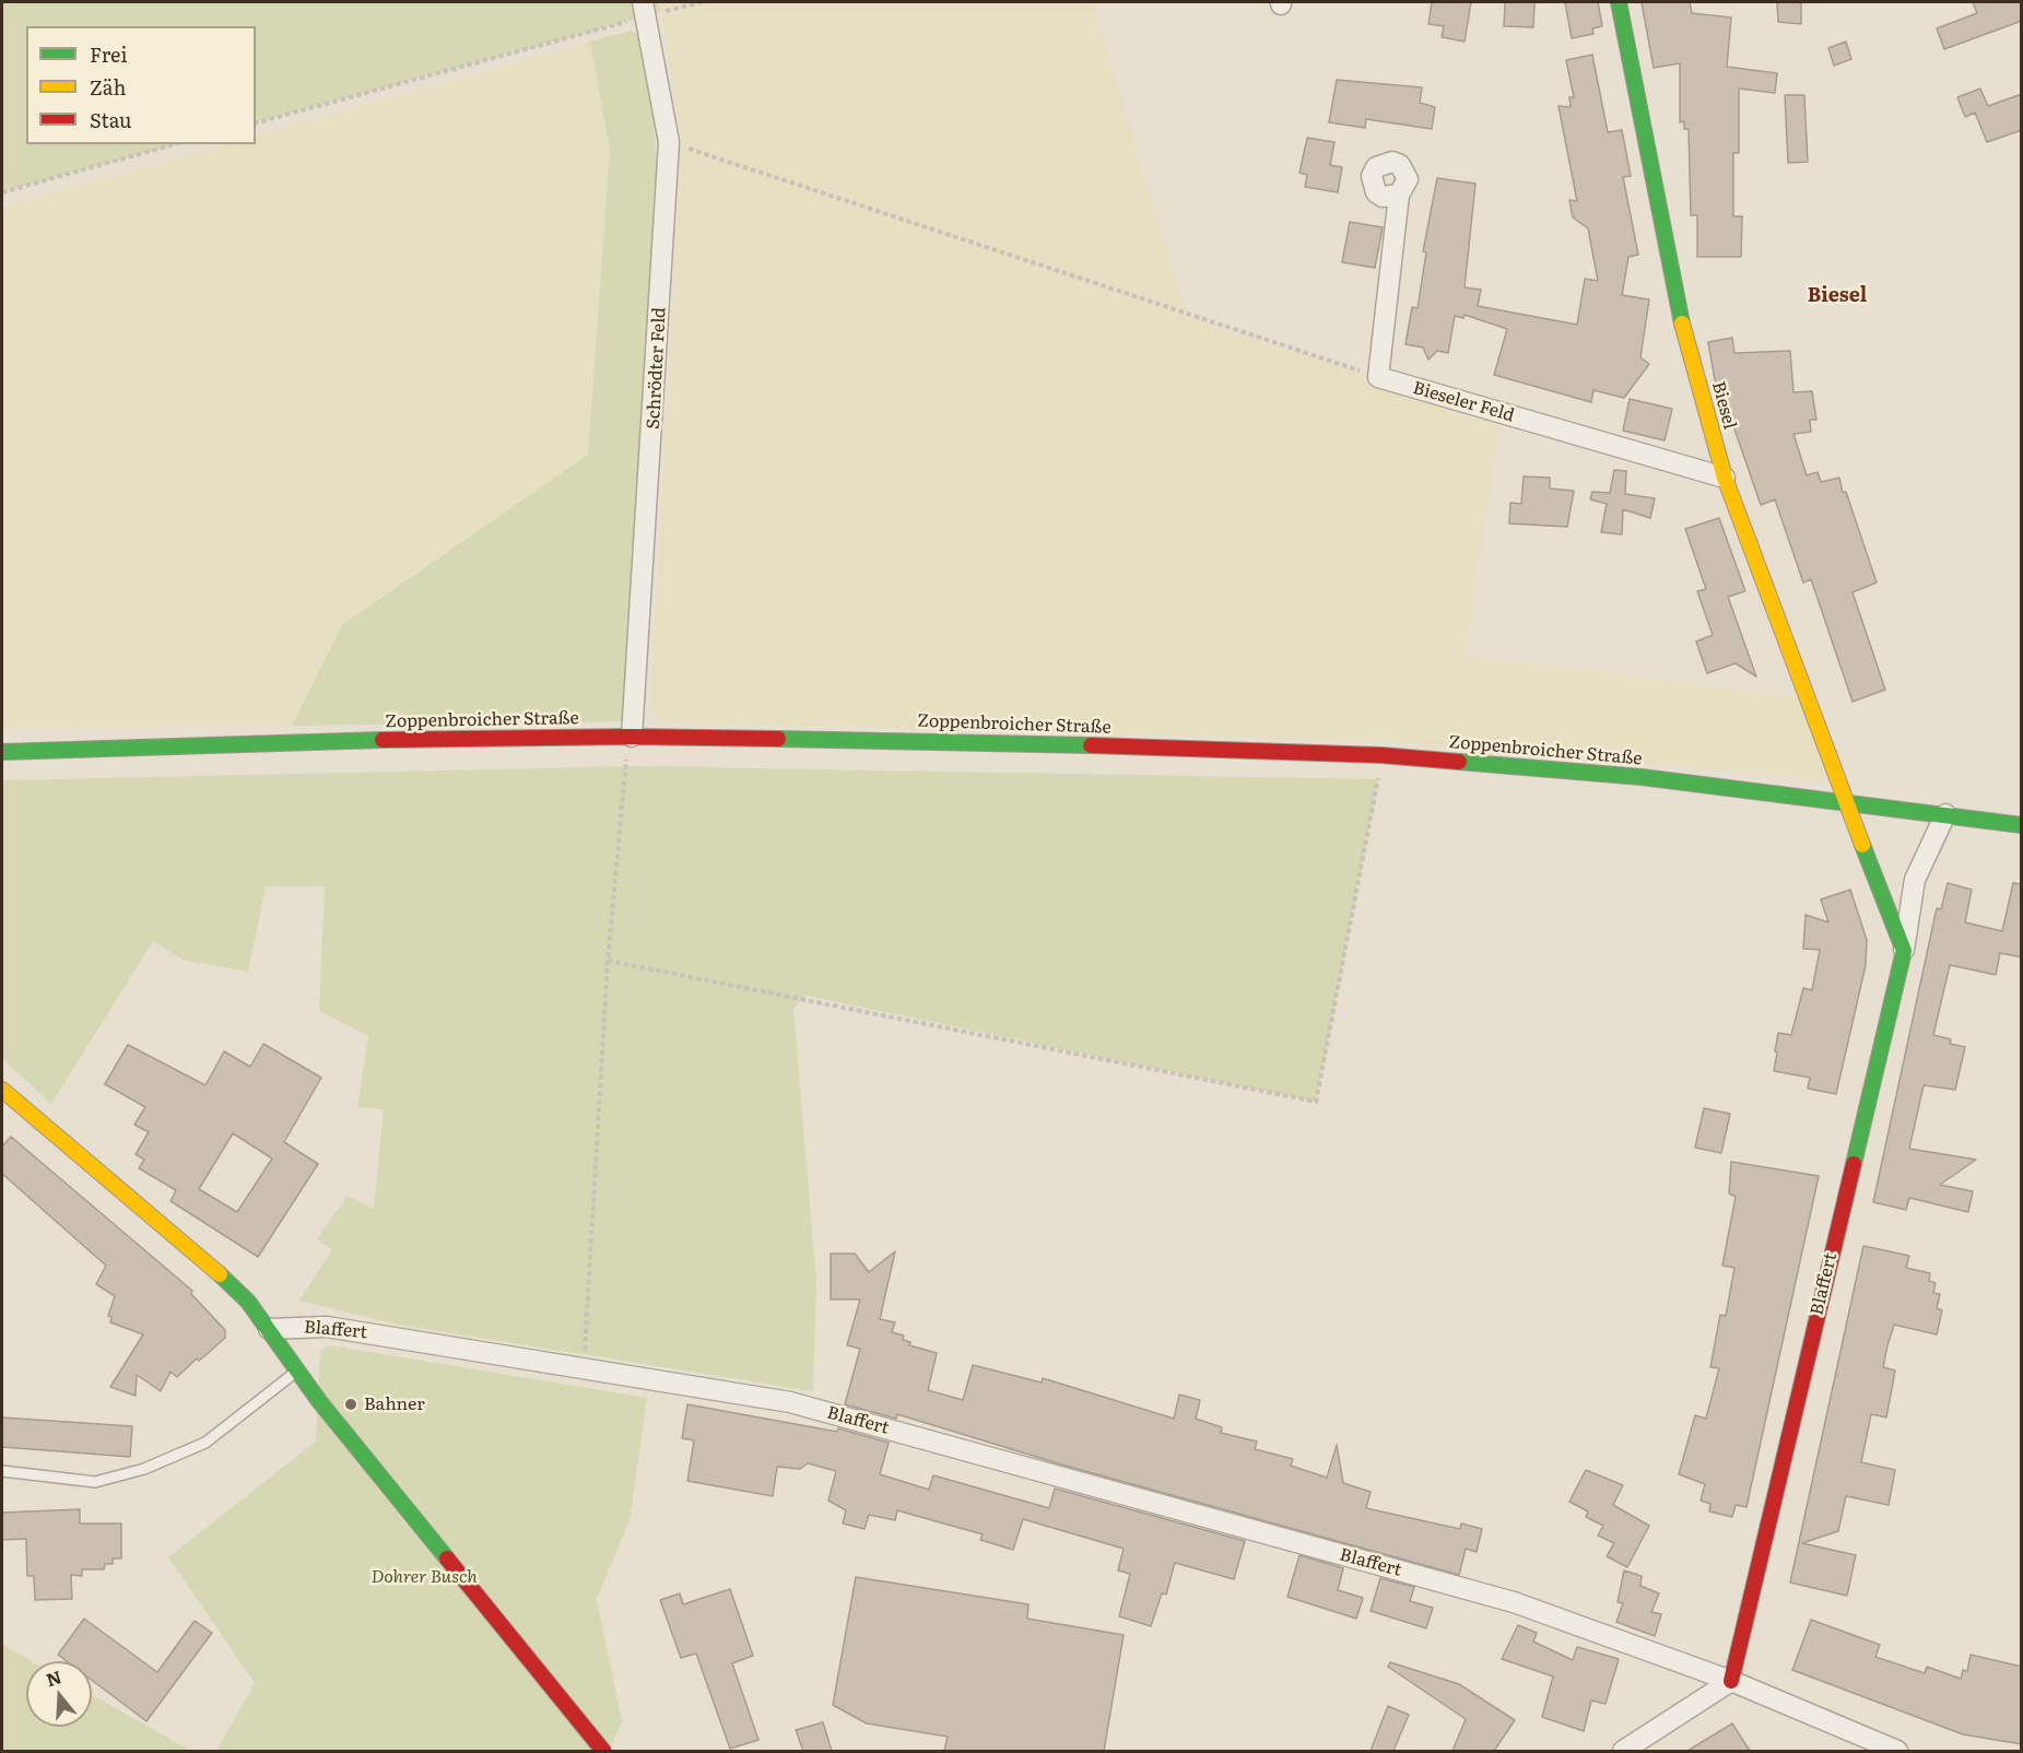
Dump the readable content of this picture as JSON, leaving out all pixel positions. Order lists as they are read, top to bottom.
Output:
{
  "streets": {
    "street": [
      "Schrödter Feld",
      "Bieseler Feld",
      "Biesel",
      "Zoppenbroicher Straße",
      "Blaffert"
    ]
  },
  "crossings": [
    ["Schrödter Feld", "Zoppenbroicher Straße"],
    ["Bieseler Feld", "Biesel"],
    ["Biesel", "Zoppenbroicher Straße"],
    ["Zoppenbroicher Straße", "Blaffert"]
  ],
  "districts": ["Biesel"],
  "parks": ["Dohrer Busch"],
  "places": ["Bahner"],
  "legend": ["Frei", "Zäh", "Stau"],
  "north": "top"
}
